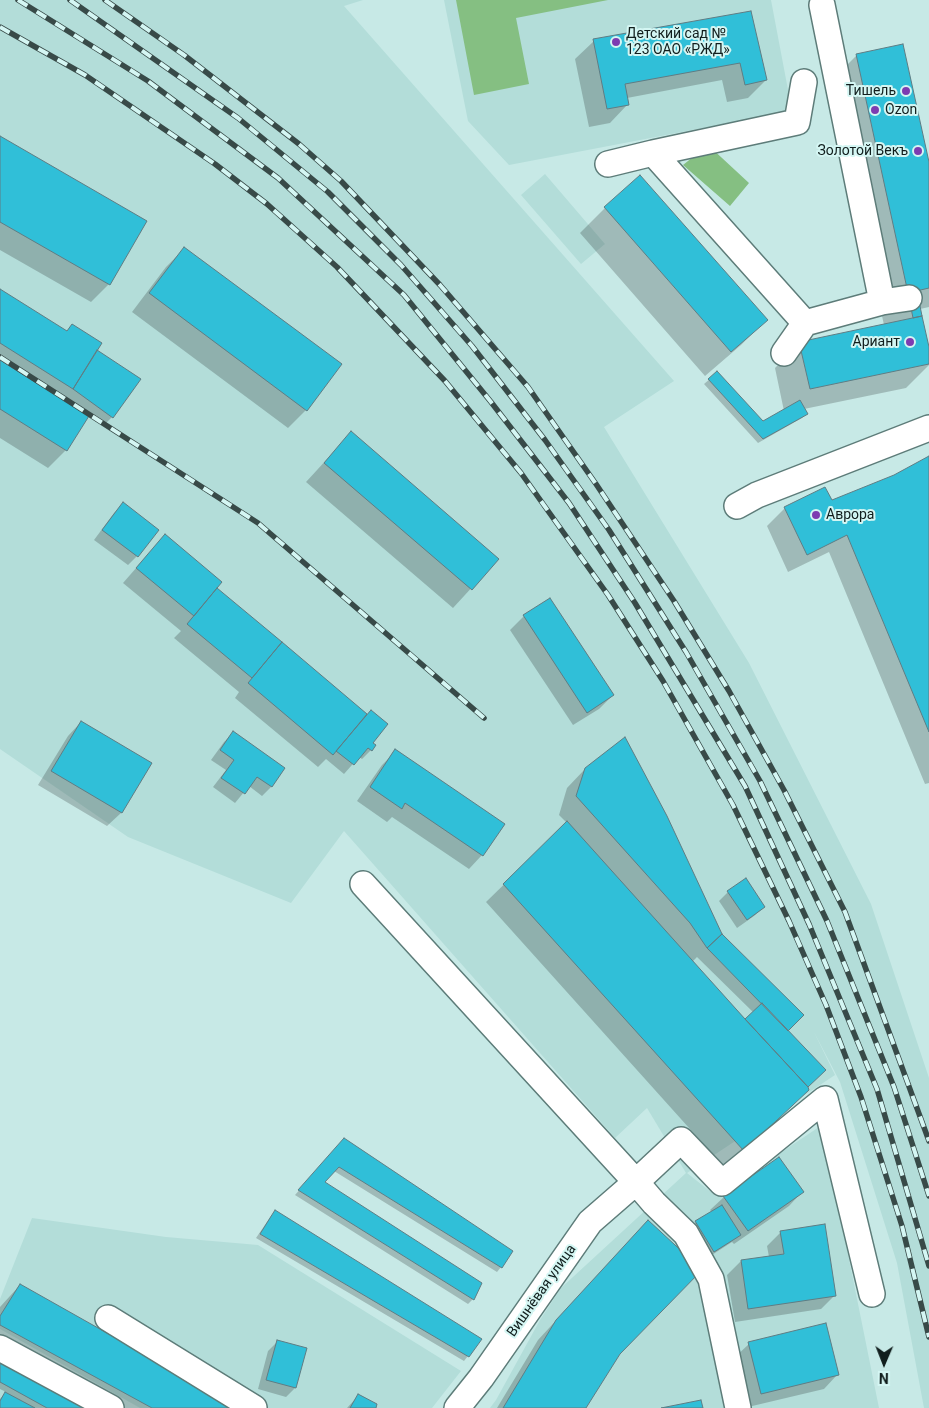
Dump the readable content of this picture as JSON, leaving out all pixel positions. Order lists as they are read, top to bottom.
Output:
{
  "streets": {
    "street": ["Вишнёвая улица"]
  },
  "places": [
    "Детский сад № 123 ОАО «РЖД»",
    "Тишель",
    "Ozon",
    "Золотой Векъ",
    "Ариант",
    "Аврора"
  ],
  "north": "bottom"
}
